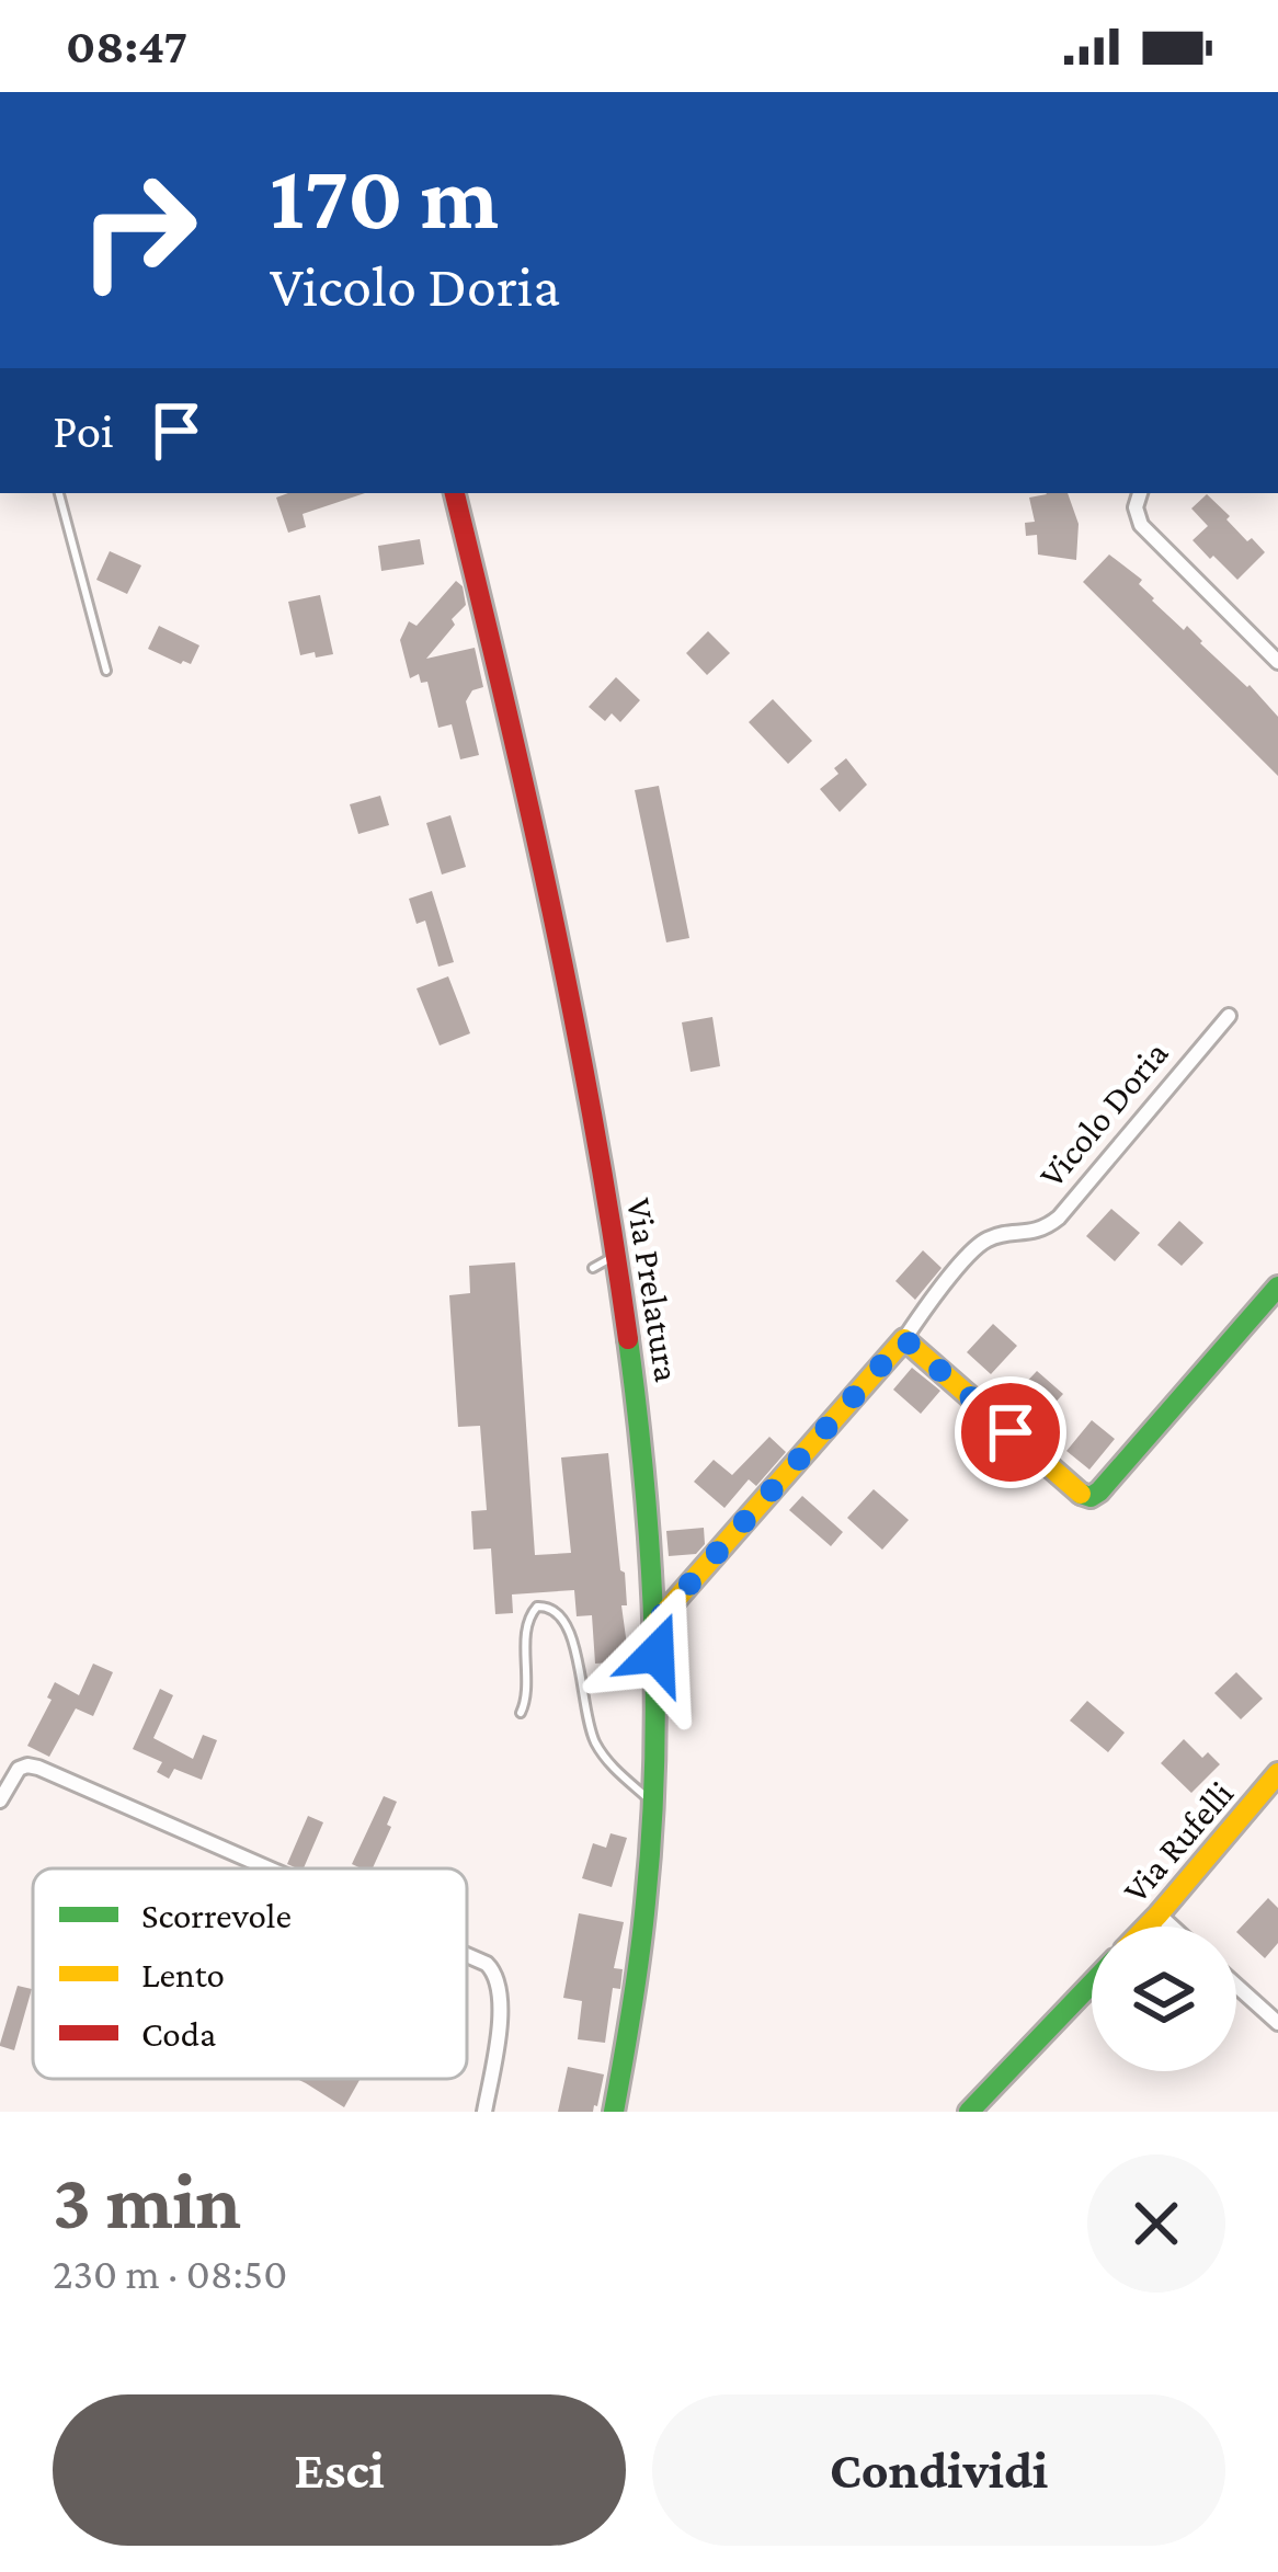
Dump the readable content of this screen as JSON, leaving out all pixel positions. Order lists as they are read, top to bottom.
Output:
{
  "streets": {
    "street": ["Vicolo Doria", "Via Prelatura", "Via Rufelli"]
  },
  "crossings": [
    ["Vicolo Doria", "Via Prelatura"]
  ],
  "legend": ["Scorrevole", "Lento", "Coda"],
  "page": {
    "status": "08:47",
    "turn": ["170 m", "Vicolo Doria"],
    "then": "Poi",
    "heading": ["3 min", "230 m · 08:50"],
    "buttons": ["Esci", "Condividi"]
  }
}
